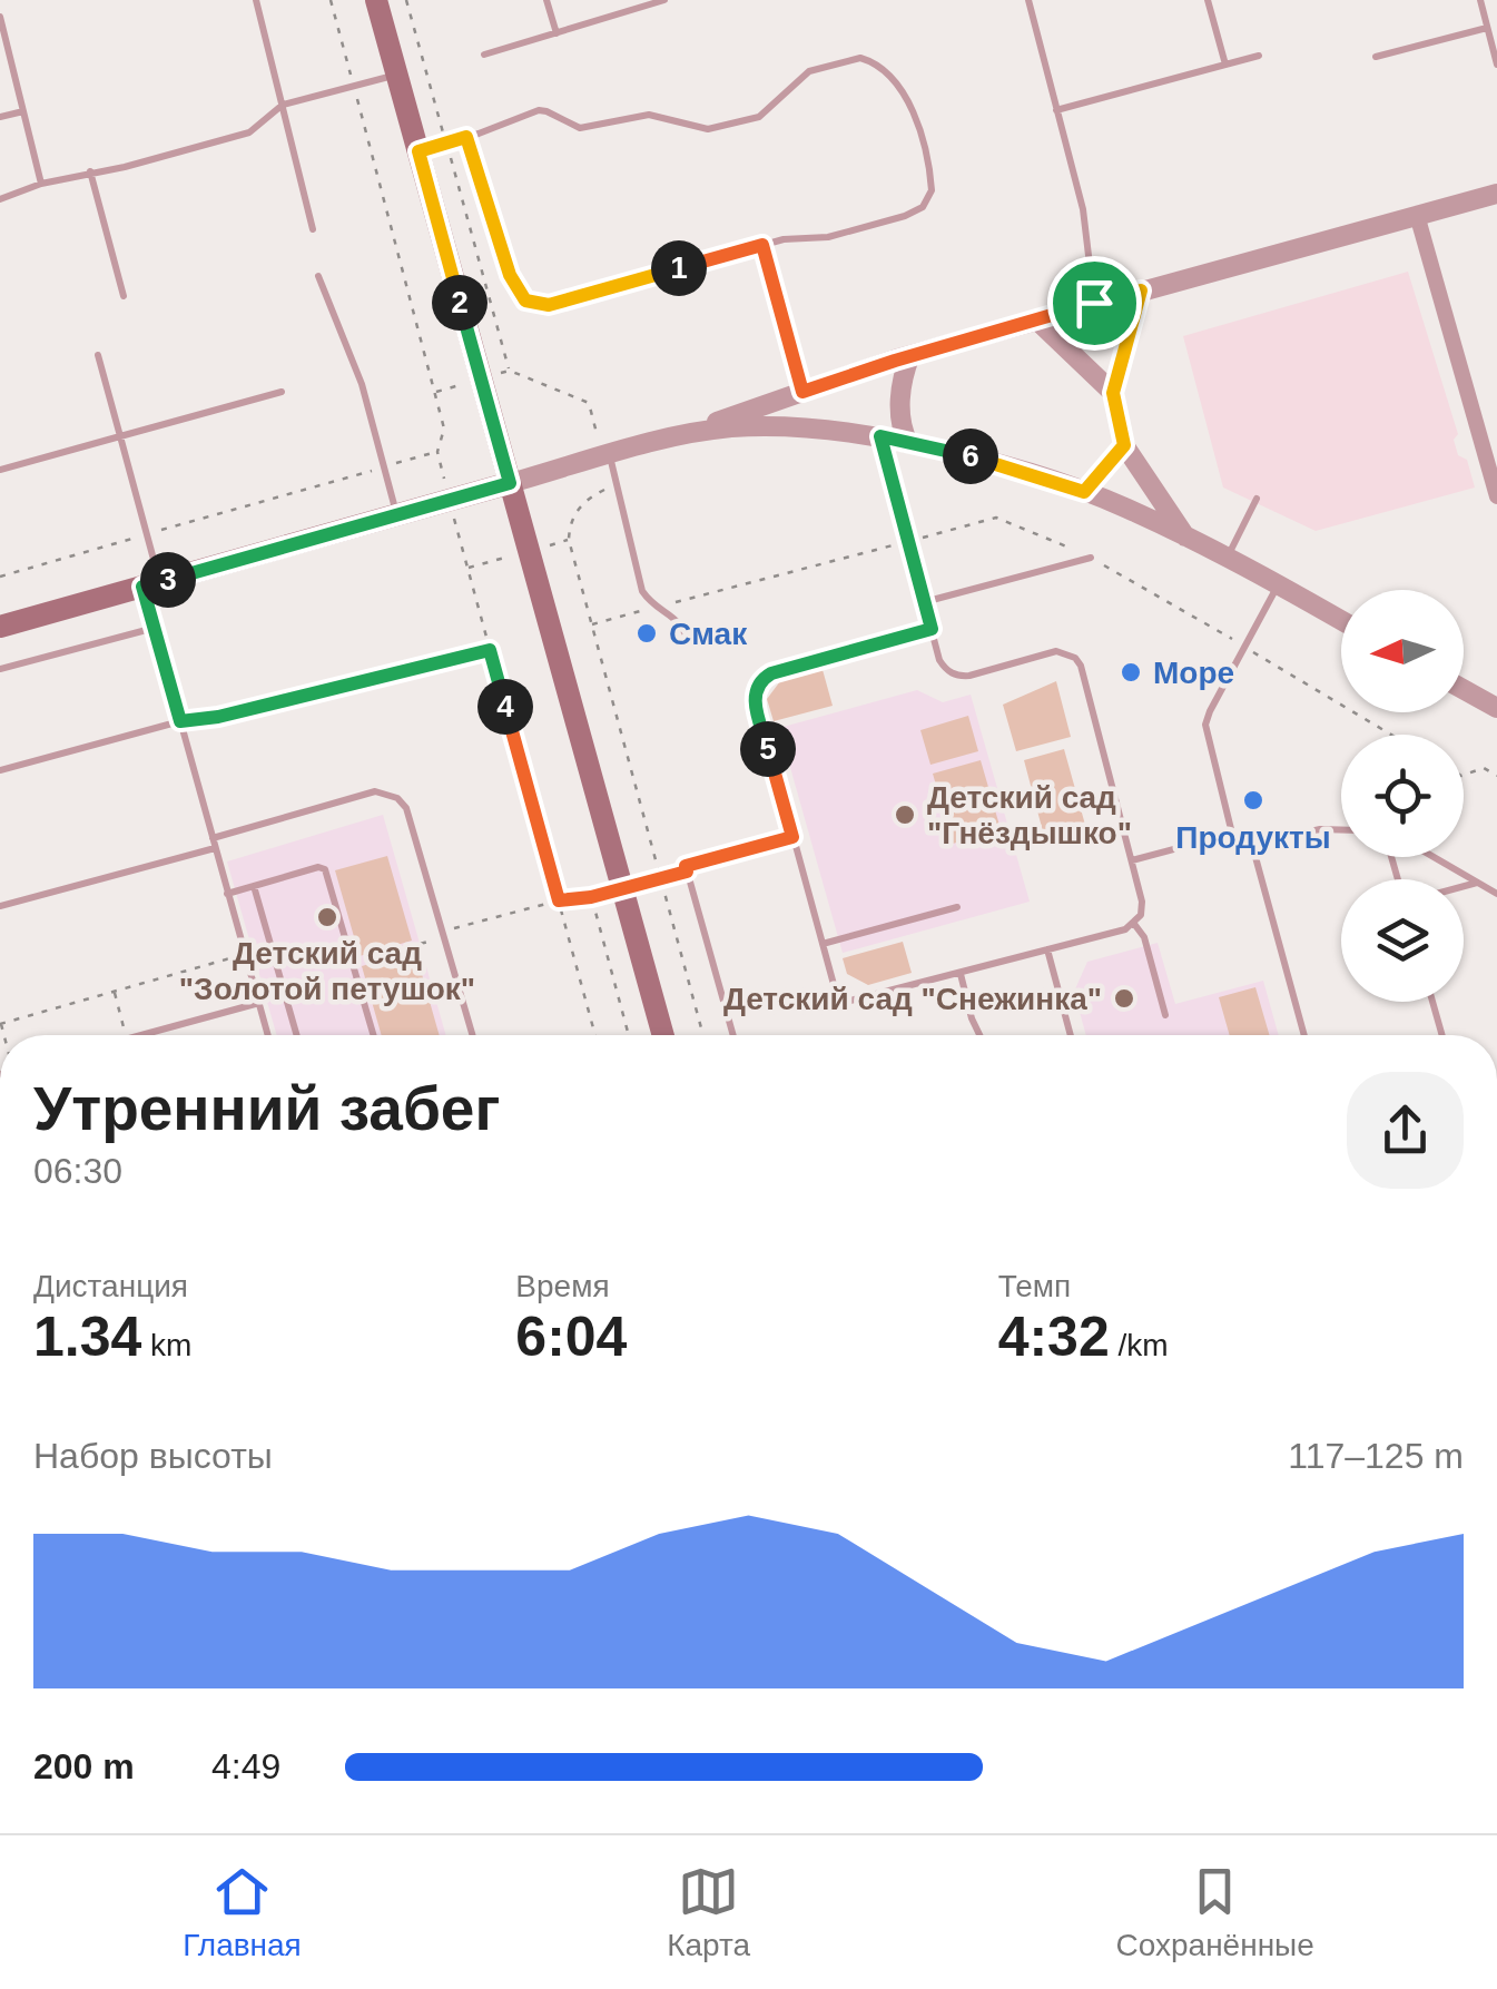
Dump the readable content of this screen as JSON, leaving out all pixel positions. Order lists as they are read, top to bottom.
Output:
{
  "places": [
    "Смак",
    "Море",
    "Продукты",
    "Детский сад \"Гнёздышко\"",
    "Детский сад \"Золотой петушок\"",
    "Детский сад \"Снежинка\""
  ],
  "north": "left",
  "page": {
    "pins": [
      "1",
      "2",
      "6",
      "3",
      "4",
      "5"
    ],
    "heading": ["Утренний забег", "06:30"],
    "stats": [
      ["Дистанция", "1.34 km"],
      ["Время", "6:04"],
      ["Темп", "4:32 /km"]
    ],
    "chart": ["Набор высоты", "117–125 m"],
    "list": [
      {
        "name": "200 m",
        "note": "4:49"
      }
    ],
    "tabs": ["Главная", "Карта", "Сохранённые"]
  }
}
